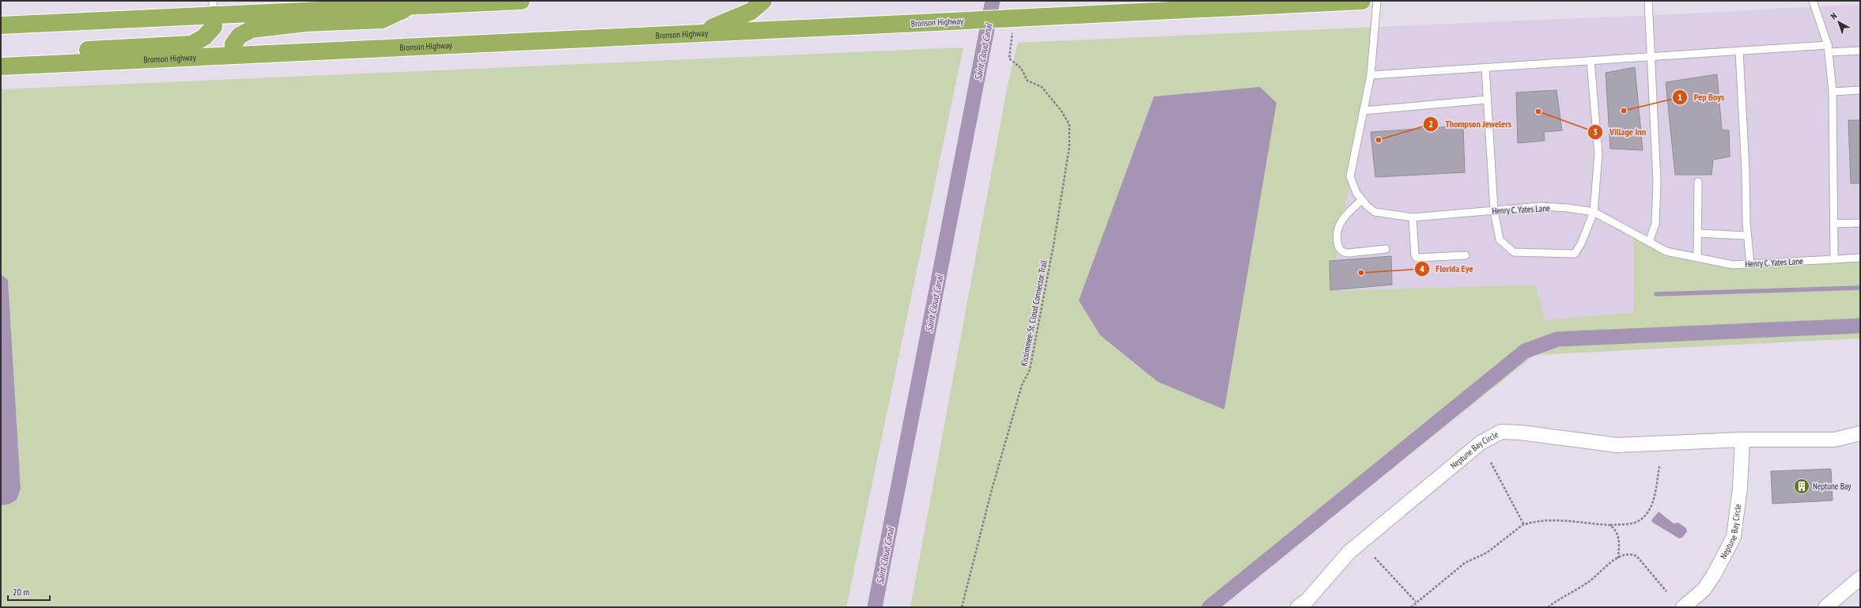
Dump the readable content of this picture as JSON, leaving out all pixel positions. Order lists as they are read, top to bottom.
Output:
{
  "streets": {
    "highway": ["Bronson Highway"],
    "street": ["Neptune Bay Circle"],
    "lane": ["Henry C. Yates Lane"],
    "path": ["Kissimmee-St. Cloud Connector Trail"]
  },
  "water": ["Saint Cloud Canal"],
  "places": {
    "other": [
      "Pep Boys",
      "Village Inn",
      "Thompson Jewelers",
      "Florida Eye"
    ],
    "building": ["Neptune Bay"]
  },
  "scale_bar": "20 m",
  "north": "top left"
}
